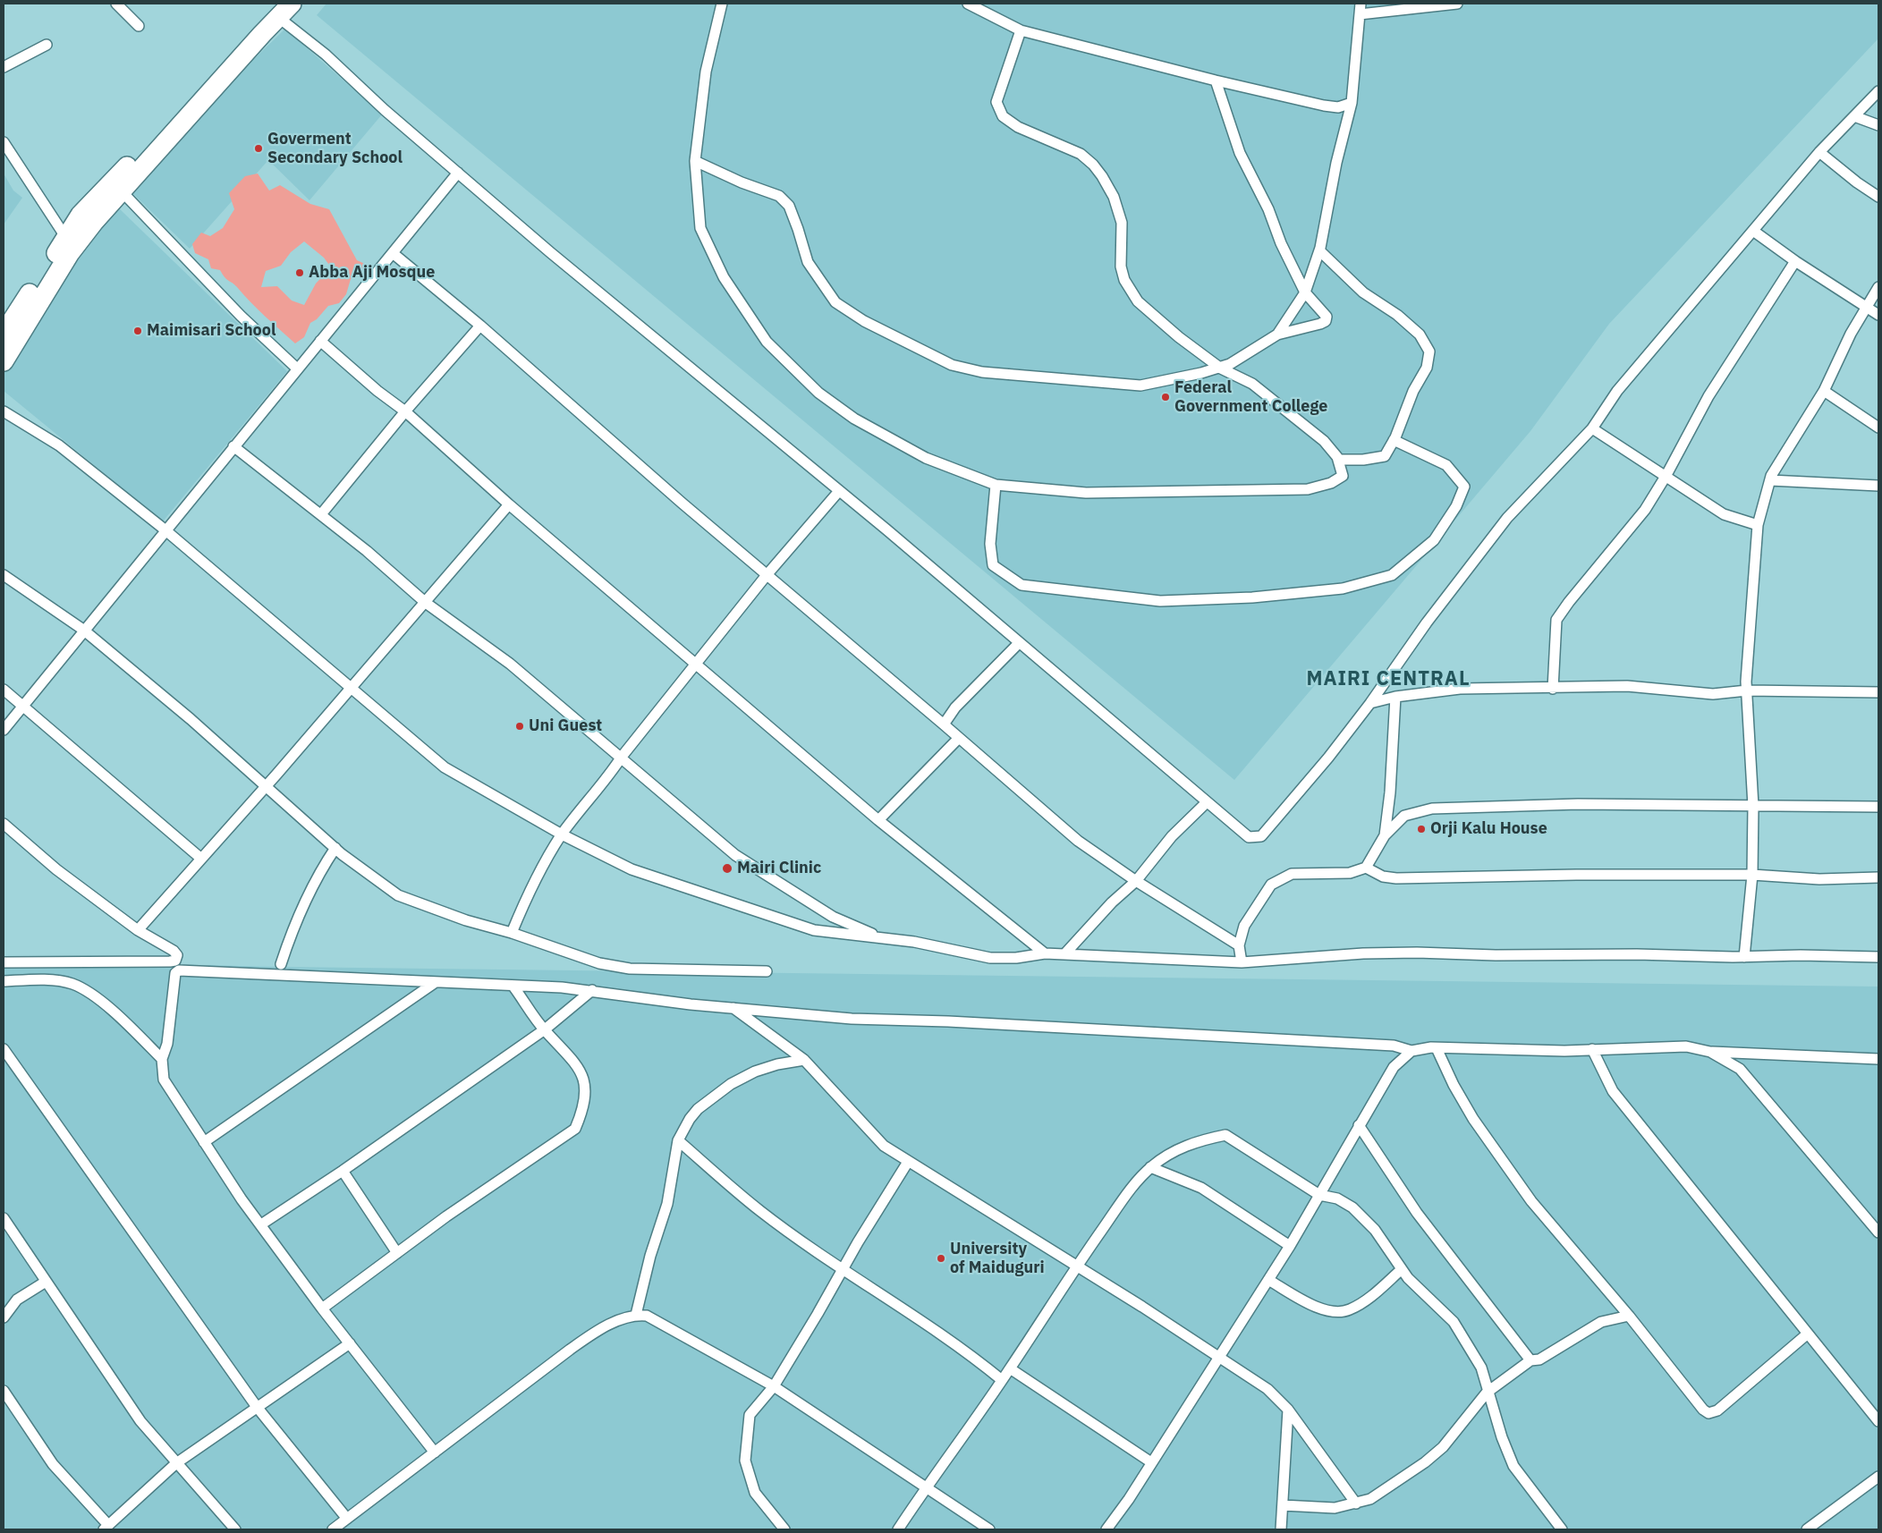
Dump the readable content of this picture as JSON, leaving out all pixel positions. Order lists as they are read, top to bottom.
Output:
{
  "districts": ["MAIRI CENTRAL"],
  "places": [
    "Goverment Secondary School",
    "Abba Aji Mosque",
    "Maimisari School",
    "Federal Government College",
    "Uni Guest",
    "Orji Kalu House",
    "Mairi Clinic",
    "University of Maiduguri"
  ]
}
